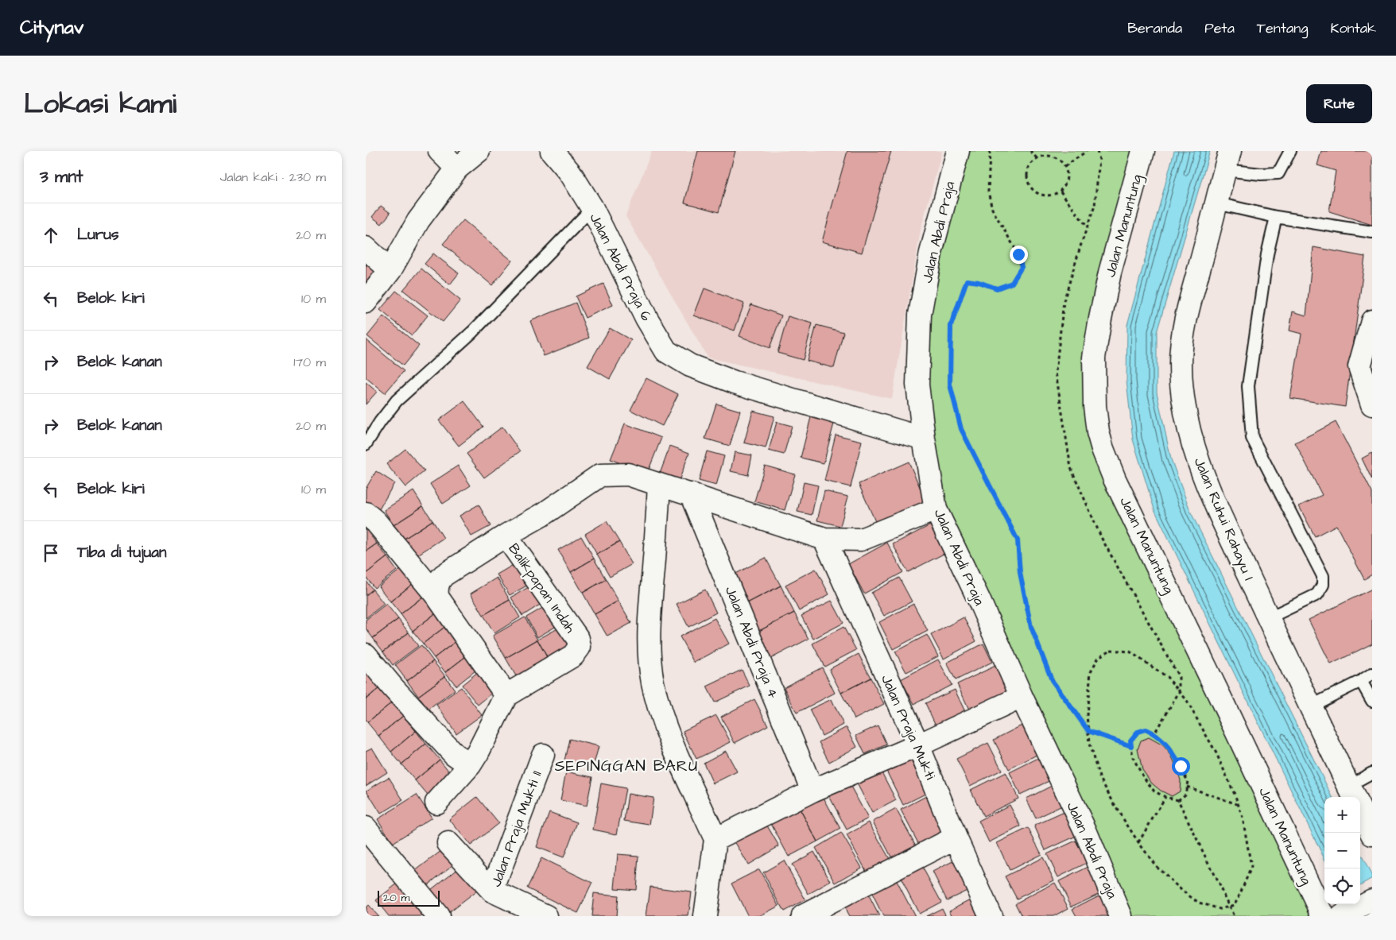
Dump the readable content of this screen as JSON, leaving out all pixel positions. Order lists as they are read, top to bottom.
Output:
{
  "streets": {
    "street": [
      "Jalan Manuntung",
      "Jalan Abdi Praja",
      "Jalan Abdi Praja 6",
      "Jalan Ruhui Rahayu I",
      "Balikpapan Indah",
      "Jalan Abdi Praja 4",
      "Jalan Praja Mukti",
      "Jalan Praja Mukti 11"
    ]
  },
  "crossings": [
    ["Jalan Abdi Praja", "Jalan Abdi Praja 6"]
  ],
  "districts": ["SEPINGGAN BARU"],
  "scale_bar": "20 m",
  "page": {
    "header": "Citynav",
    "nav": [
      "Beranda",
      "Peta",
      "Tentang",
      "Kontak"
    ],
    "title": "Lokasi kami",
    "buttons": "Rute",
    "heading": ["3 mnt", "Jalan kaki · 230 m"],
    "list": [
      ["Lurus", "20 m"],
      ["Belok kiri", "10 m"],
      ["Belok kanan", "170 m"],
      ["Belok kanan", "20 m"],
      ["Belok kiri", "10 m"],
      "Tiba di tujuan"
    ],
    "map_buttons": ["+", "−"],
    "scale": "20 m"
  }
}
